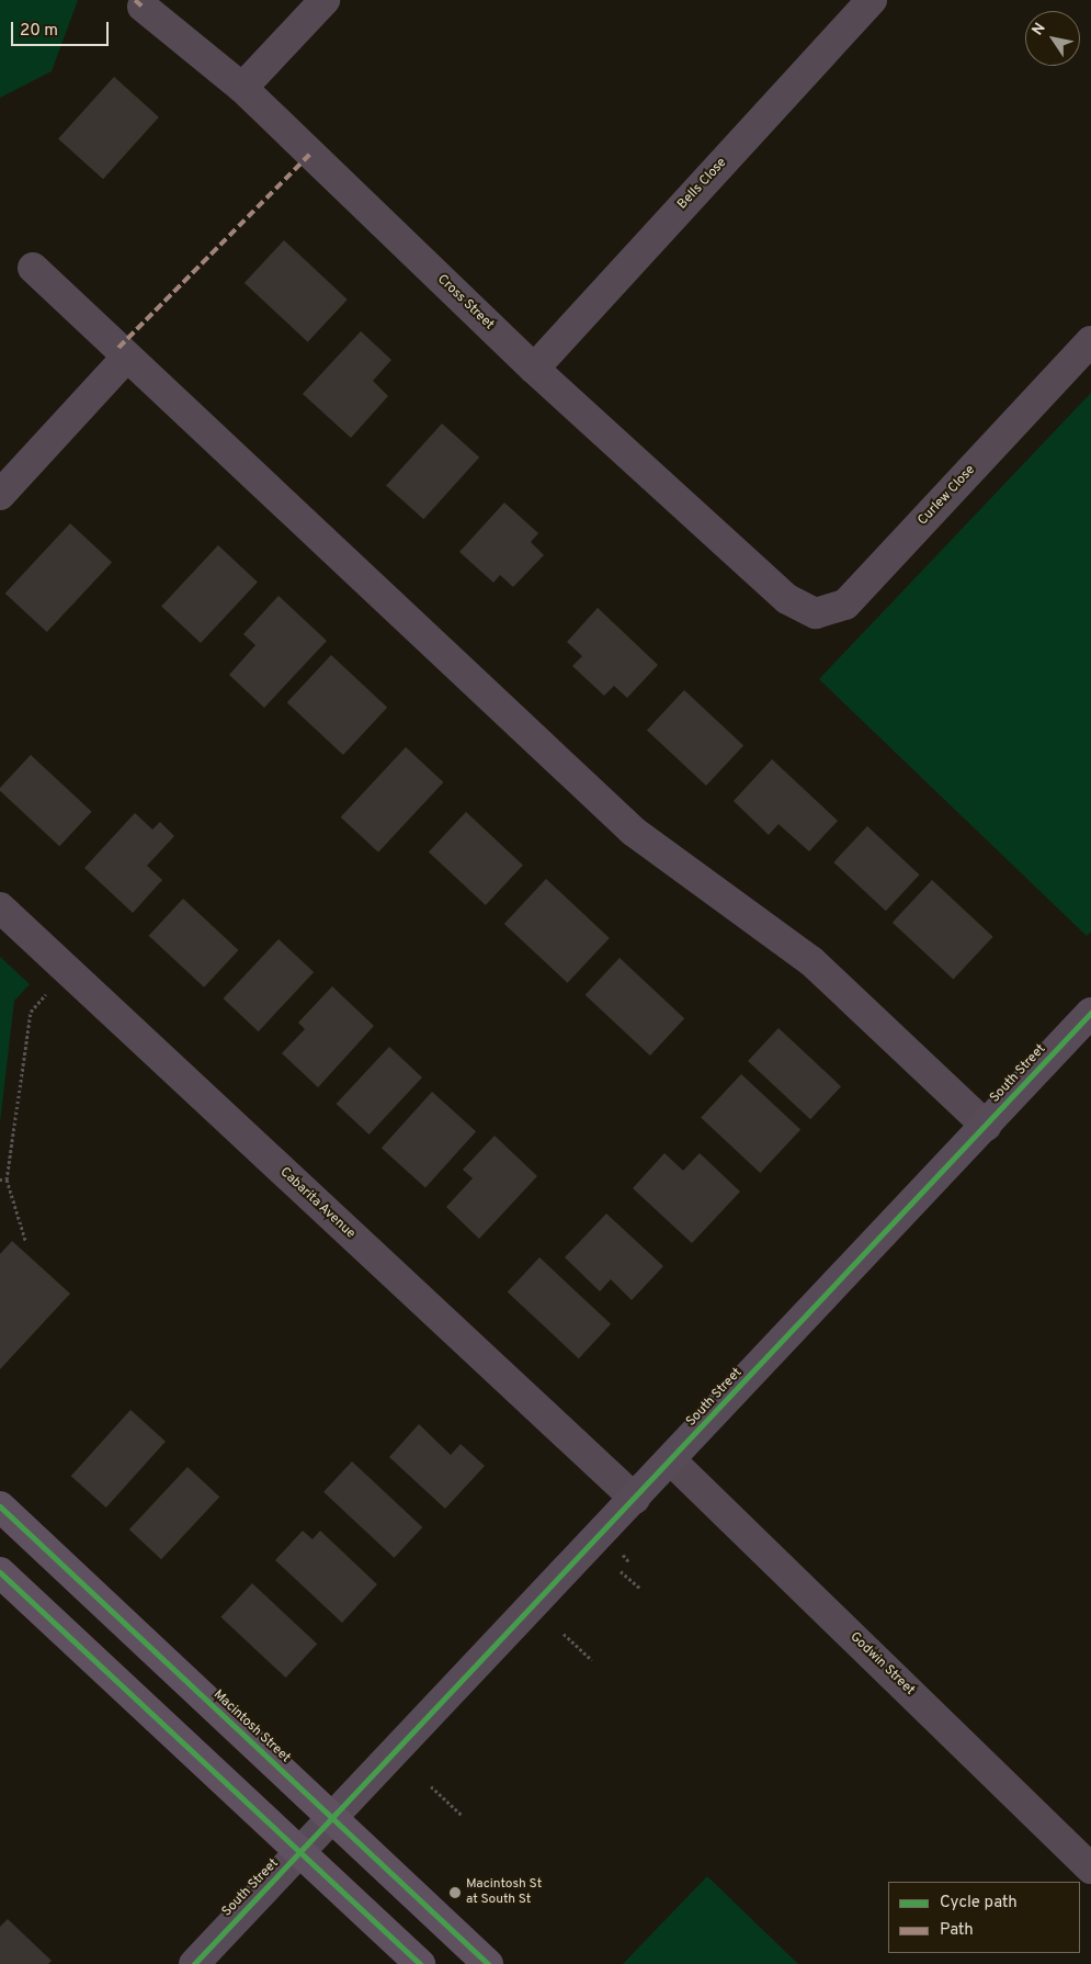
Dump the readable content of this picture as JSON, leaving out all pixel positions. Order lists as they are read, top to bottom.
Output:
{
  "streets": {
    "main road": ["Macintosh Street"],
    "street": [
      "Bells Close",
      "Cross Street",
      "Curlew Close",
      "South Street",
      "Cabarita Avenue",
      "Godwin Street"
    ]
  },
  "crossings": [
    ["Bells Close", "Cross Street"],
    ["Cross Street", "Curlew Close"],
    ["South Street", "Cabarita Avenue"],
    ["South Street", "Godwin Street"],
    ["South Street", "Macintosh Street"]
  ],
  "places": ["Macintosh St at South St"],
  "legend": ["Cycle path", "Path"],
  "scale_bar": "20 m",
  "north": "top left"
}
